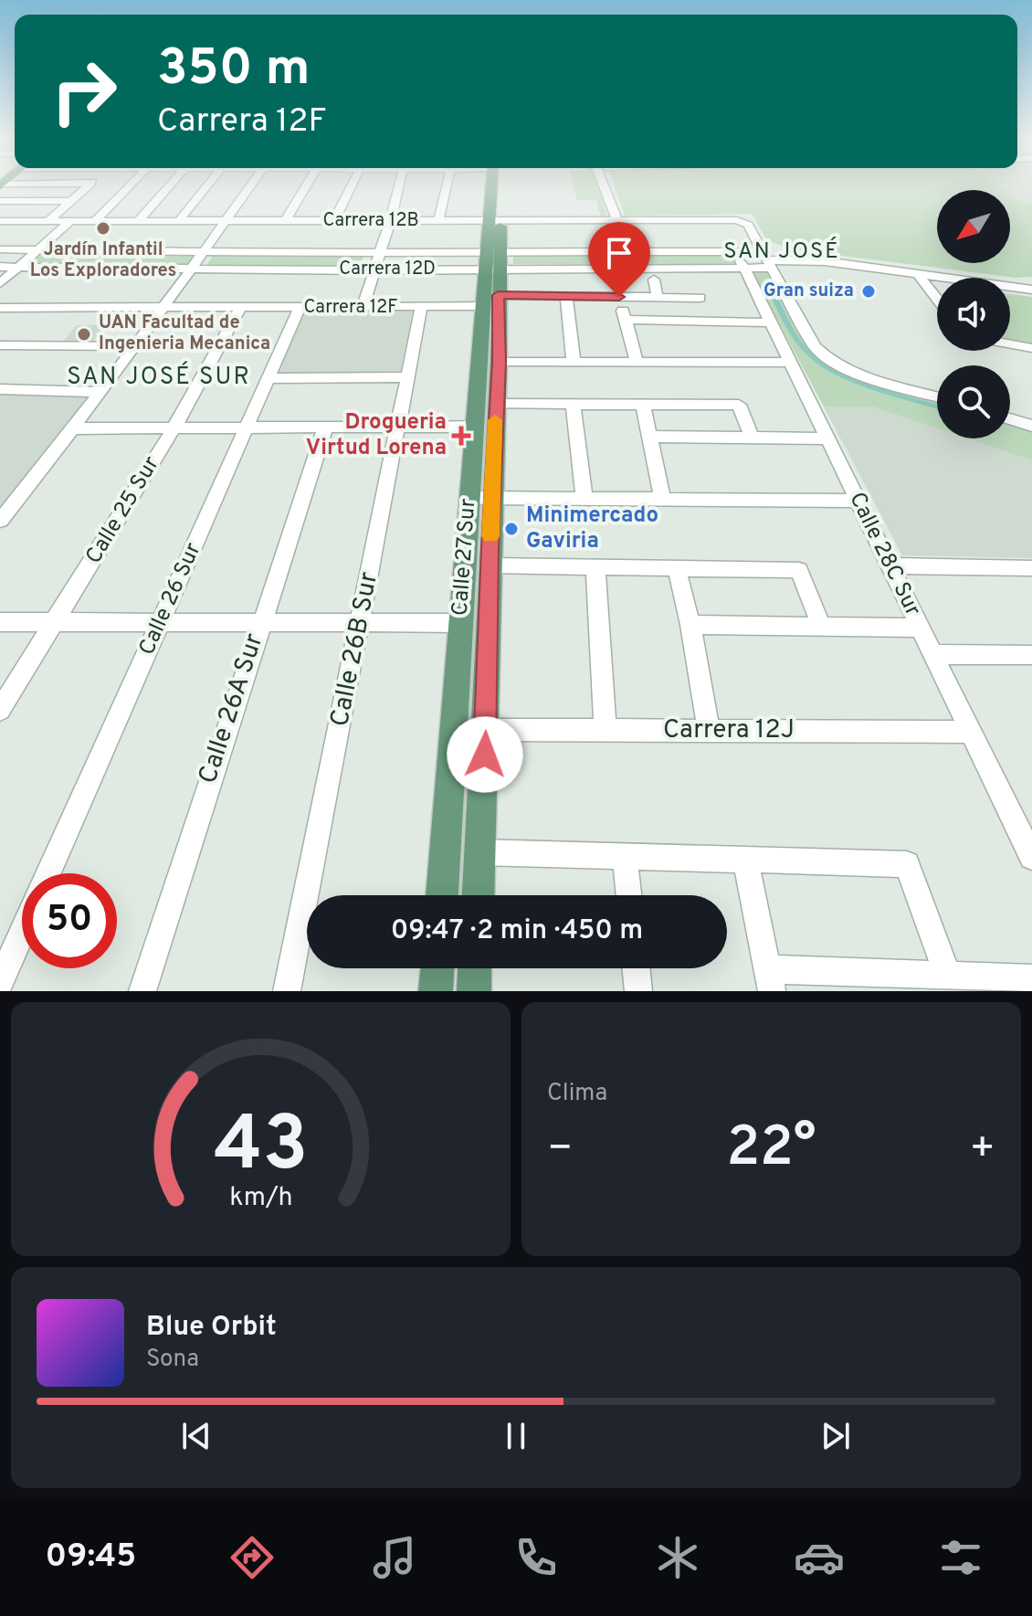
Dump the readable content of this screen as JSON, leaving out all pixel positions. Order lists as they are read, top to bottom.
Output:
{
  "streets": {
    "main road": ["Calle 27 Sur"],
    "street": [
      "Carrera 12B",
      "Carrera 12D",
      "Carrera 12F",
      "Calle 25 Sur",
      "Calle 28C Sur",
      "Calle 26 Sur",
      "Calle 26B Sur",
      "Calle 26A Sur",
      "Carrera 12J"
    ]
  },
  "crossings": [
    ["Carrera 12B", "Carrera 12D"],
    ["Carrera 12B", "Calle 27 Sur"],
    ["Carrera 12D", "Calle 28C Sur"],
    ["Carrera 12D", "Calle 27 Sur"],
    ["Carrera 12F", "Calle 25 Sur"],
    ["Carrera 12F", "Calle 27 Sur"],
    ["Carrera 12F", "Calle 26 Sur"],
    ["Carrera 12F", "Calle 26B Sur"],
    ["Calle 28C Sur", "Carrera 12J"],
    ["Calle 27 Sur", "Carrera 12J"]
  ],
  "districts": ["SAN JOSÉ", "SAN JOSÉ SUR"],
  "places": {
    "other": [
      "Jardín Infantil Los Exploradores",
      "Gran suiza",
      "UAN Facultad de Ingenieria Mecanica",
      "Minimercado Gaviria"
    ],
    "health": ["Drogueria Virtud Lorena"]
  },
  "north": "bottom left",
  "page": {
    "turn": ["350 m", "Carrera 12F"],
    "limit": "50",
    "trip": "09:47 · 2 min · 450 m",
    "tile": "Clima",
    "heat": ["−", "22°", "+"],
    "song": ["Blue Orbit", "Sona"],
    "tabs": "09:45",
    "gauge": ["43", "km/h"]
  }
}
